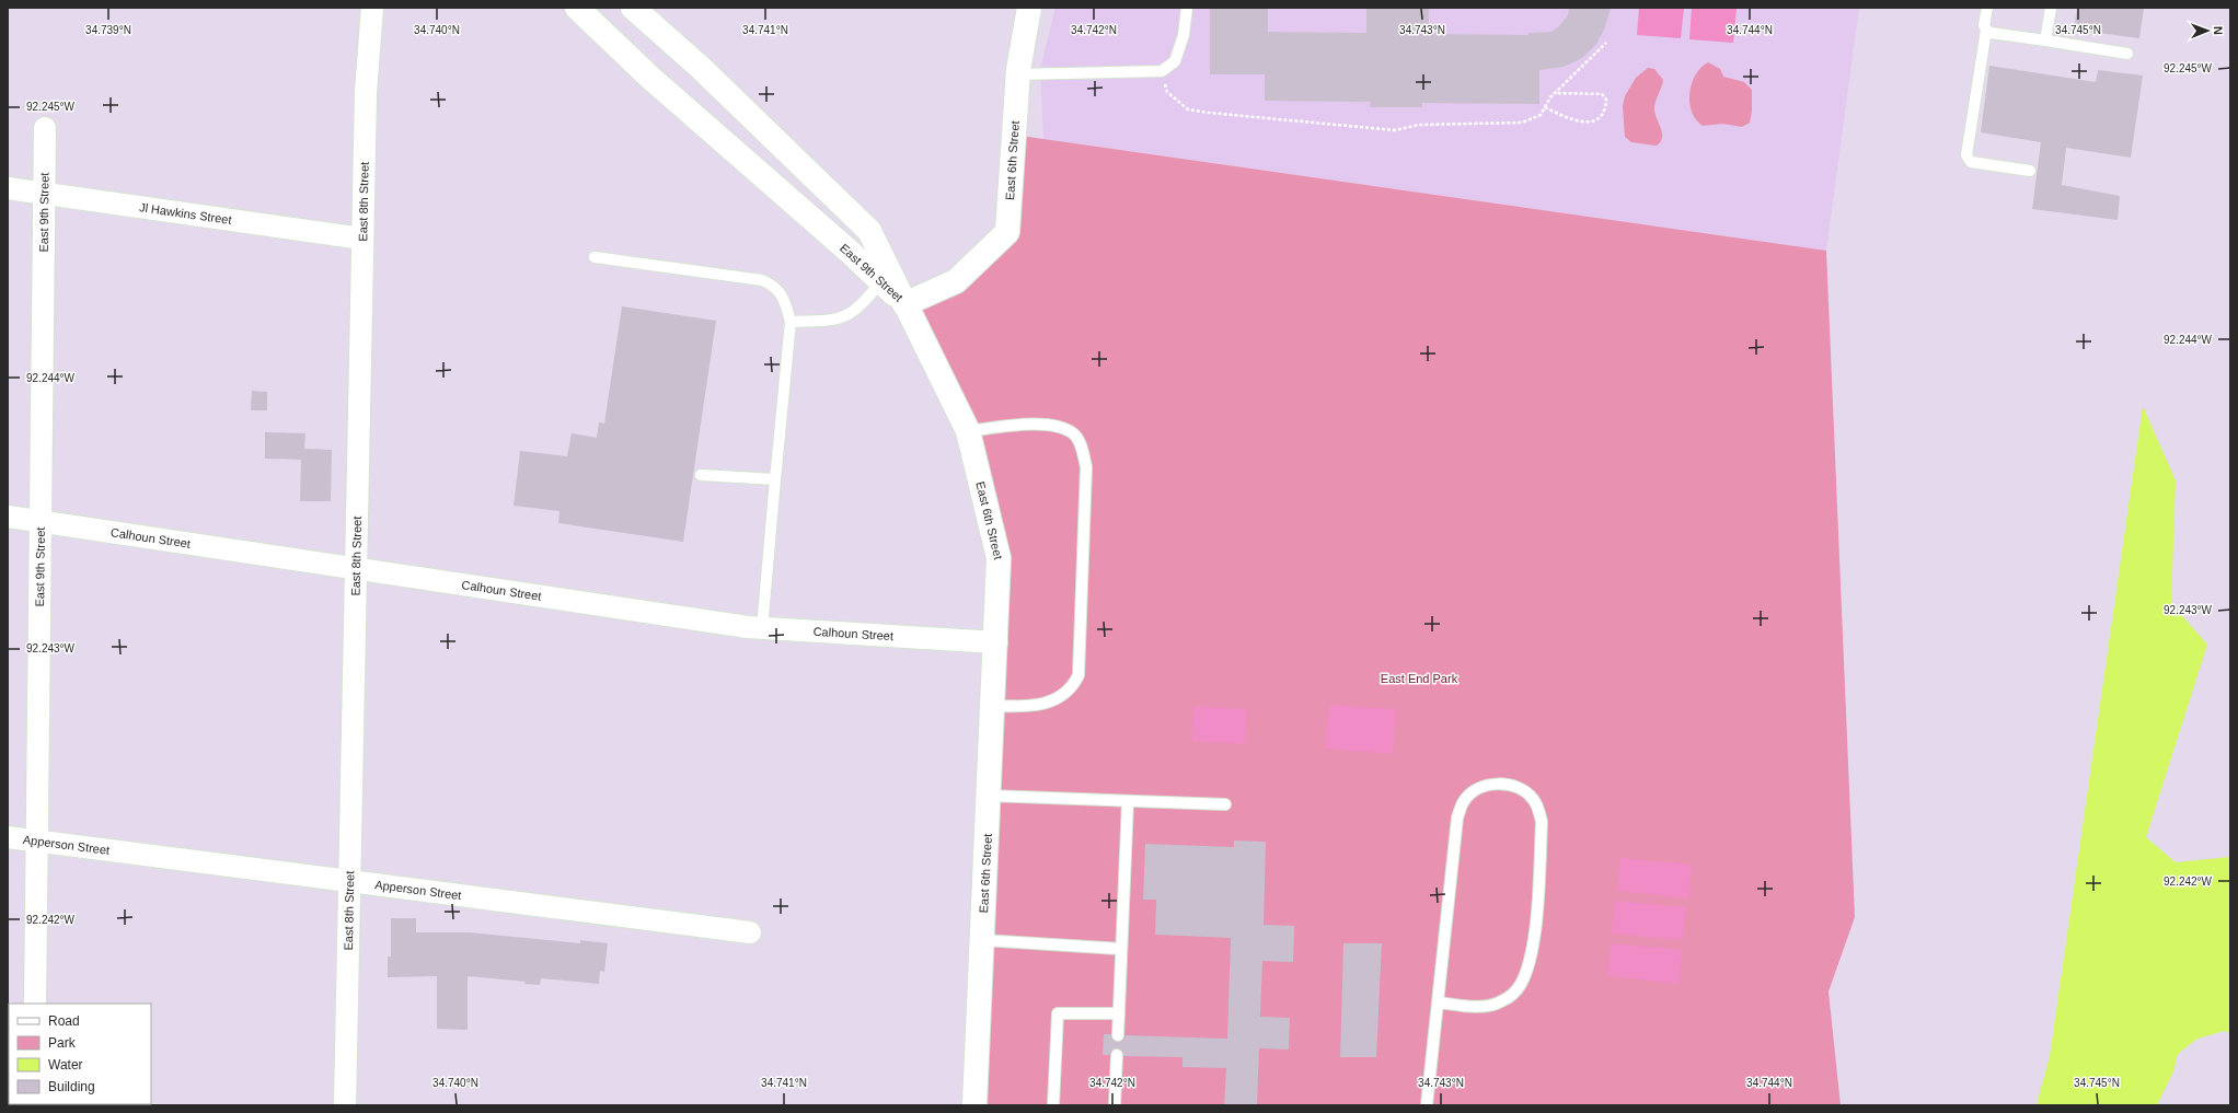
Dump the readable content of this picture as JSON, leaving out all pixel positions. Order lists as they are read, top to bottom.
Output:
{
  "streets": {
    "main road": ["East 6th Street", "East 9th Street"],
    "street": [
      "East 8th Street",
      "Jl Hawkins Street",
      "Calhoun Street",
      "Apperson Street"
    ]
  },
  "crossings": [
    ["East 6th Street", "East 9th Street"],
    ["East 6th Street", "Calhoun Street"],
    ["East 8th Street", "Jl Hawkins Street"],
    ["East 8th Street", "Calhoun Street"],
    ["East 8th Street", "Apperson Street"],
    ["East 9th Street", "Jl Hawkins Street"],
    ["East 9th Street", "Calhoun Street"],
    ["East 9th Street", "Apperson Street"]
  ],
  "parks": ["East End Park"],
  "legend": [
    "Road",
    "Park",
    "Water",
    "Building"
  ],
  "north": "right",
  "coordinates": [
    "34.739°N",
    "34.740°N",
    "34.741°N",
    "34.742°N",
    "34.743°N",
    "34.744°N",
    "34.745°N",
    "92.245°W",
    "92.244°W",
    "92.243°W",
    "92.242°W"
  ]
}
